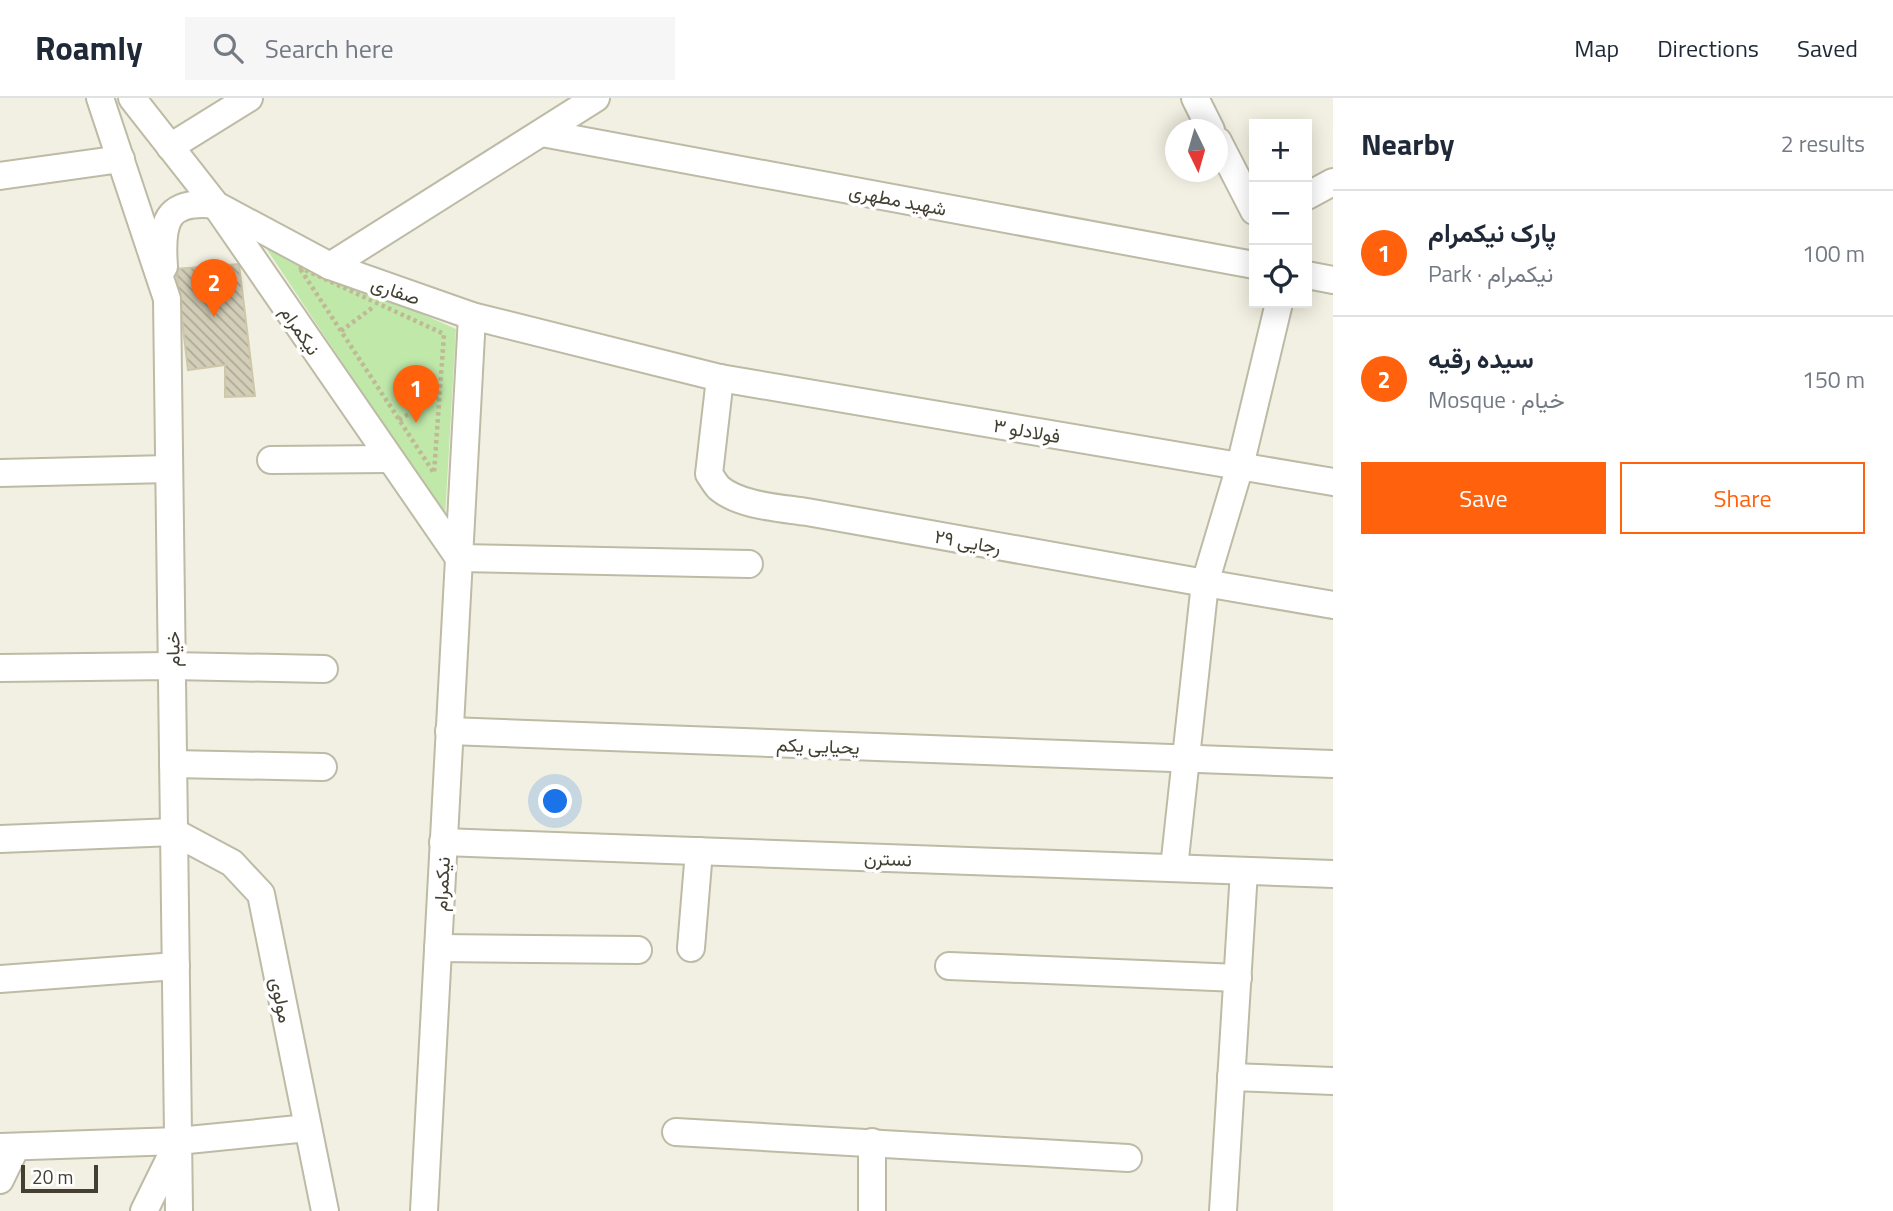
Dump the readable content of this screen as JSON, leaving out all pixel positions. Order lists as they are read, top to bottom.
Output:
{
  "streets": {
    "street": [
      "شهید مطهری",
      "صفاری",
      "نیکمرام",
      "فولادلو ۳",
      "رجایی ۲۹",
      "خیام",
      "یحیایی یکم",
      "نسترن",
      "مولوی"
    ]
  },
  "crossings": [
    ["صفاری", "نیکمرام"],
    ["صفاری", "فولادلو ۳"],
    ["صفاری", "رجایی ۲۹"],
    ["نیکمرام", "یحیایی یکم"],
    ["نیکمرام", "نسترن"],
    ["فولادلو ۳", "رجایی ۲۹"],
    ["خیام", "مولوی"]
  ],
  "scale_bar": "20 m",
  "north": "bottom",
  "page": {
    "header": "Roamly",
    "search": "Search here",
    "nav": ["Map", "Directions", "Saved"],
    "heading": ["Nearby", "2 results"],
    "map_buttons": ["+", "−"],
    "list": [
      {
        "mark": "1",
        "name": "پارک نیکمرام",
        "note": "Park · نیکمرام",
        "value": "100 m"
      },
      {
        "mark": "2",
        "name": "سیده رقیه",
        "note": "Mosque · خیام",
        "value": "150 m"
      }
    ],
    "pins": ["2", "1"],
    "buttons": ["Save", "Share"],
    "scale": "20 m"
  }
}
